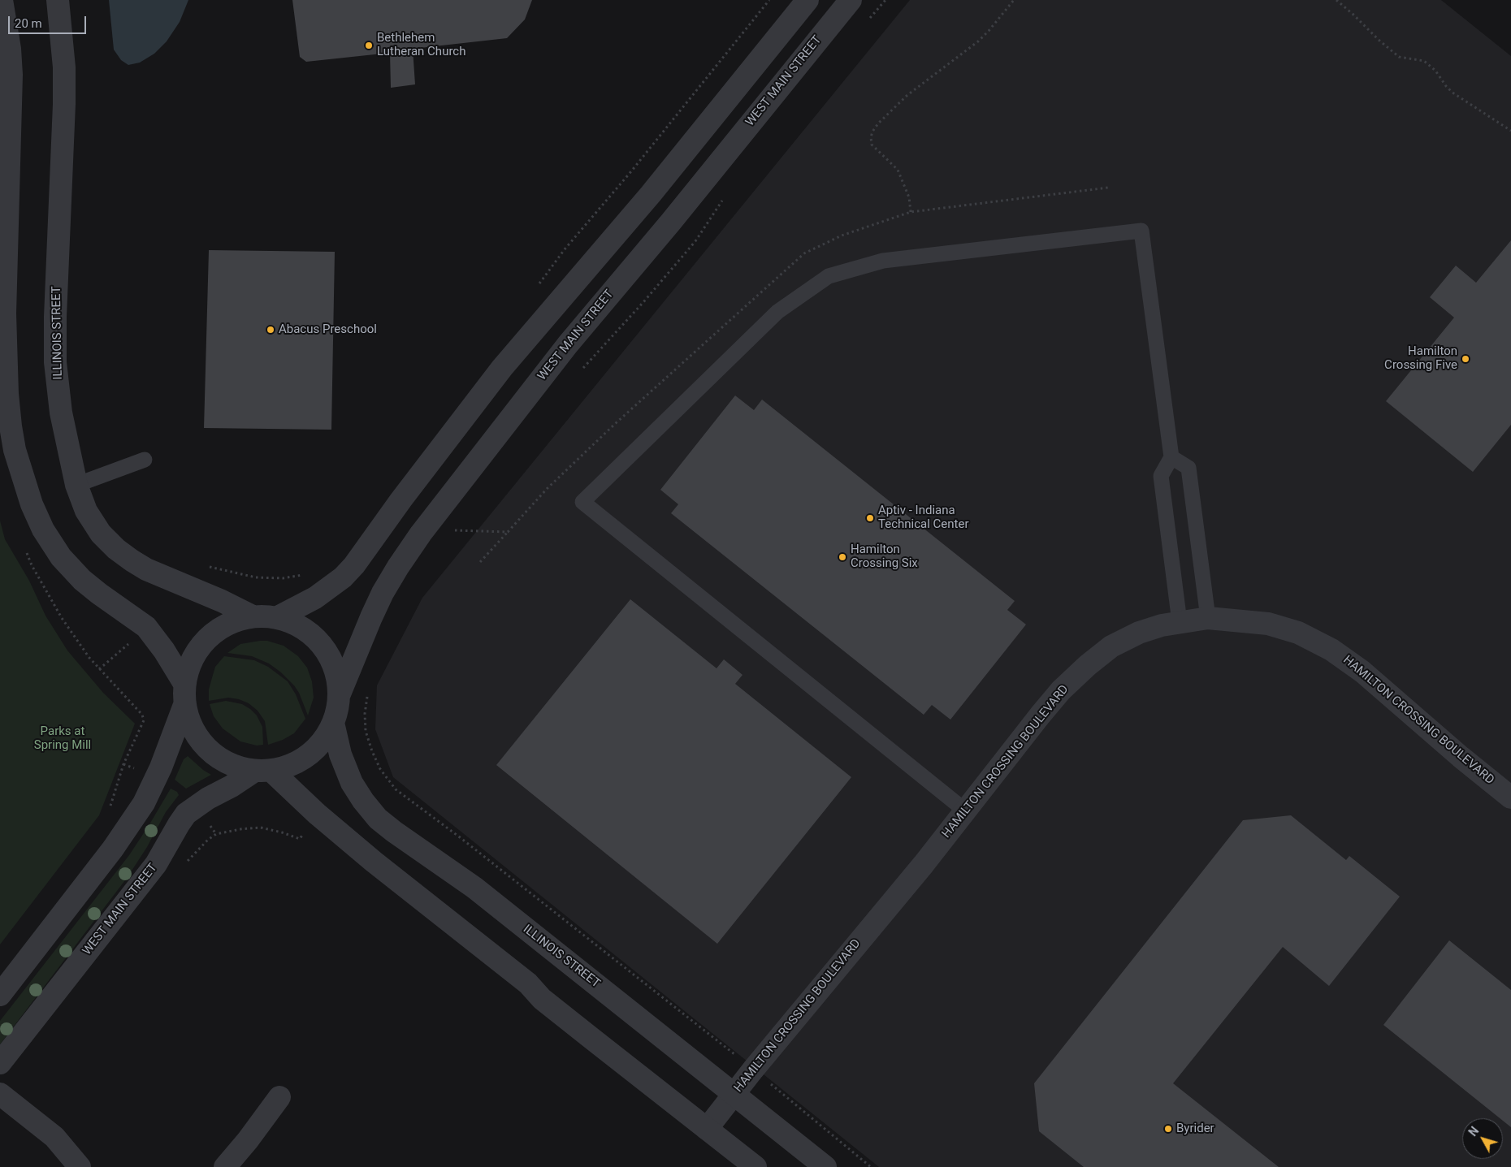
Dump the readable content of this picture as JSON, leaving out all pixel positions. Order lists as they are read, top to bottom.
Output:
{
  "streets": {
    "street": ["WEST MAIN STREET", "ILLINOIS STREET", "HAMILTON CROSSING BOULEVARD"]
  },
  "crossings": [
    ["ILLINOIS STREET", "HAMILTON CROSSING BOULEVARD"]
  ],
  "parks": ["Parks at Spring Mill"],
  "places": [
    "Bethlehem Lutheran Church",
    "Abacus Preschool",
    "Hamilton Crossing Five",
    "Aptiv - Indiana Technical Center",
    "Hamilton Crossing Six",
    "Byrider"
  ],
  "scale_bar": "20 m",
  "north": "top left"
}
